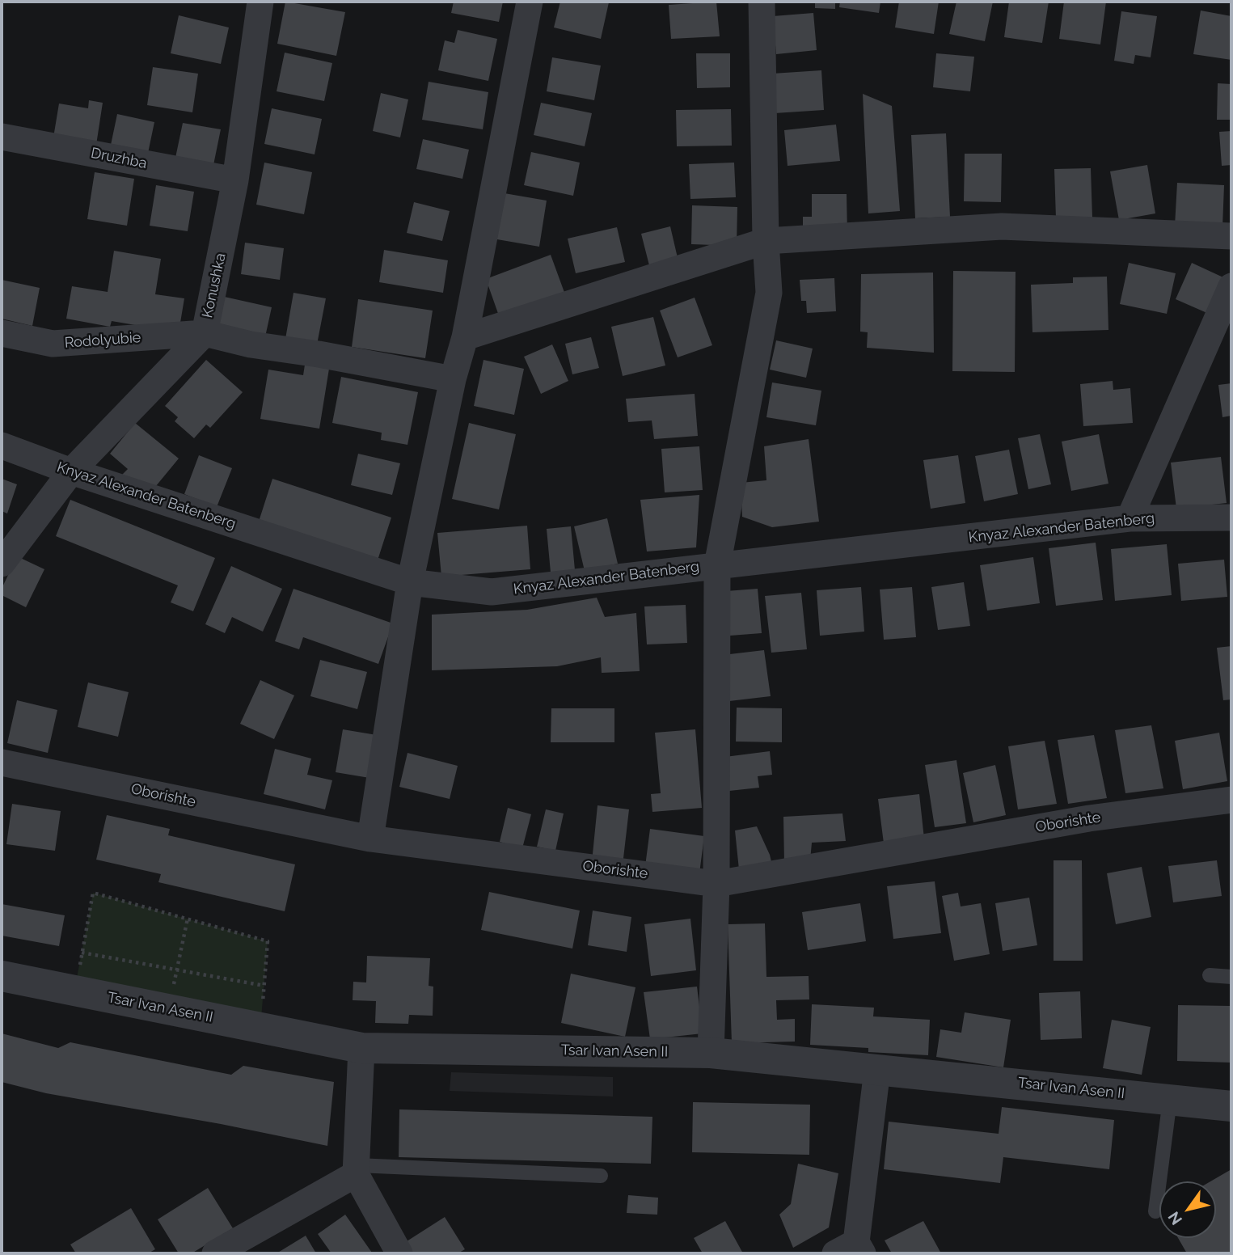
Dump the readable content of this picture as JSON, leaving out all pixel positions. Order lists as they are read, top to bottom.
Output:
{
  "streets": {
    "street": [
      "Druzhba",
      "Konushka",
      "Rodolyubie",
      "Knyaz Alexander Batenberg",
      "Oborishte",
      "Tsar Ivan Asen II"
    ]
  },
  "crossings": [
    ["Druzhba", "Konushka"],
    ["Konushka", "Rodolyubie"],
    ["Konushka", "Knyaz Alexander Batenberg"]
  ],
  "north": "bottom left"
}
